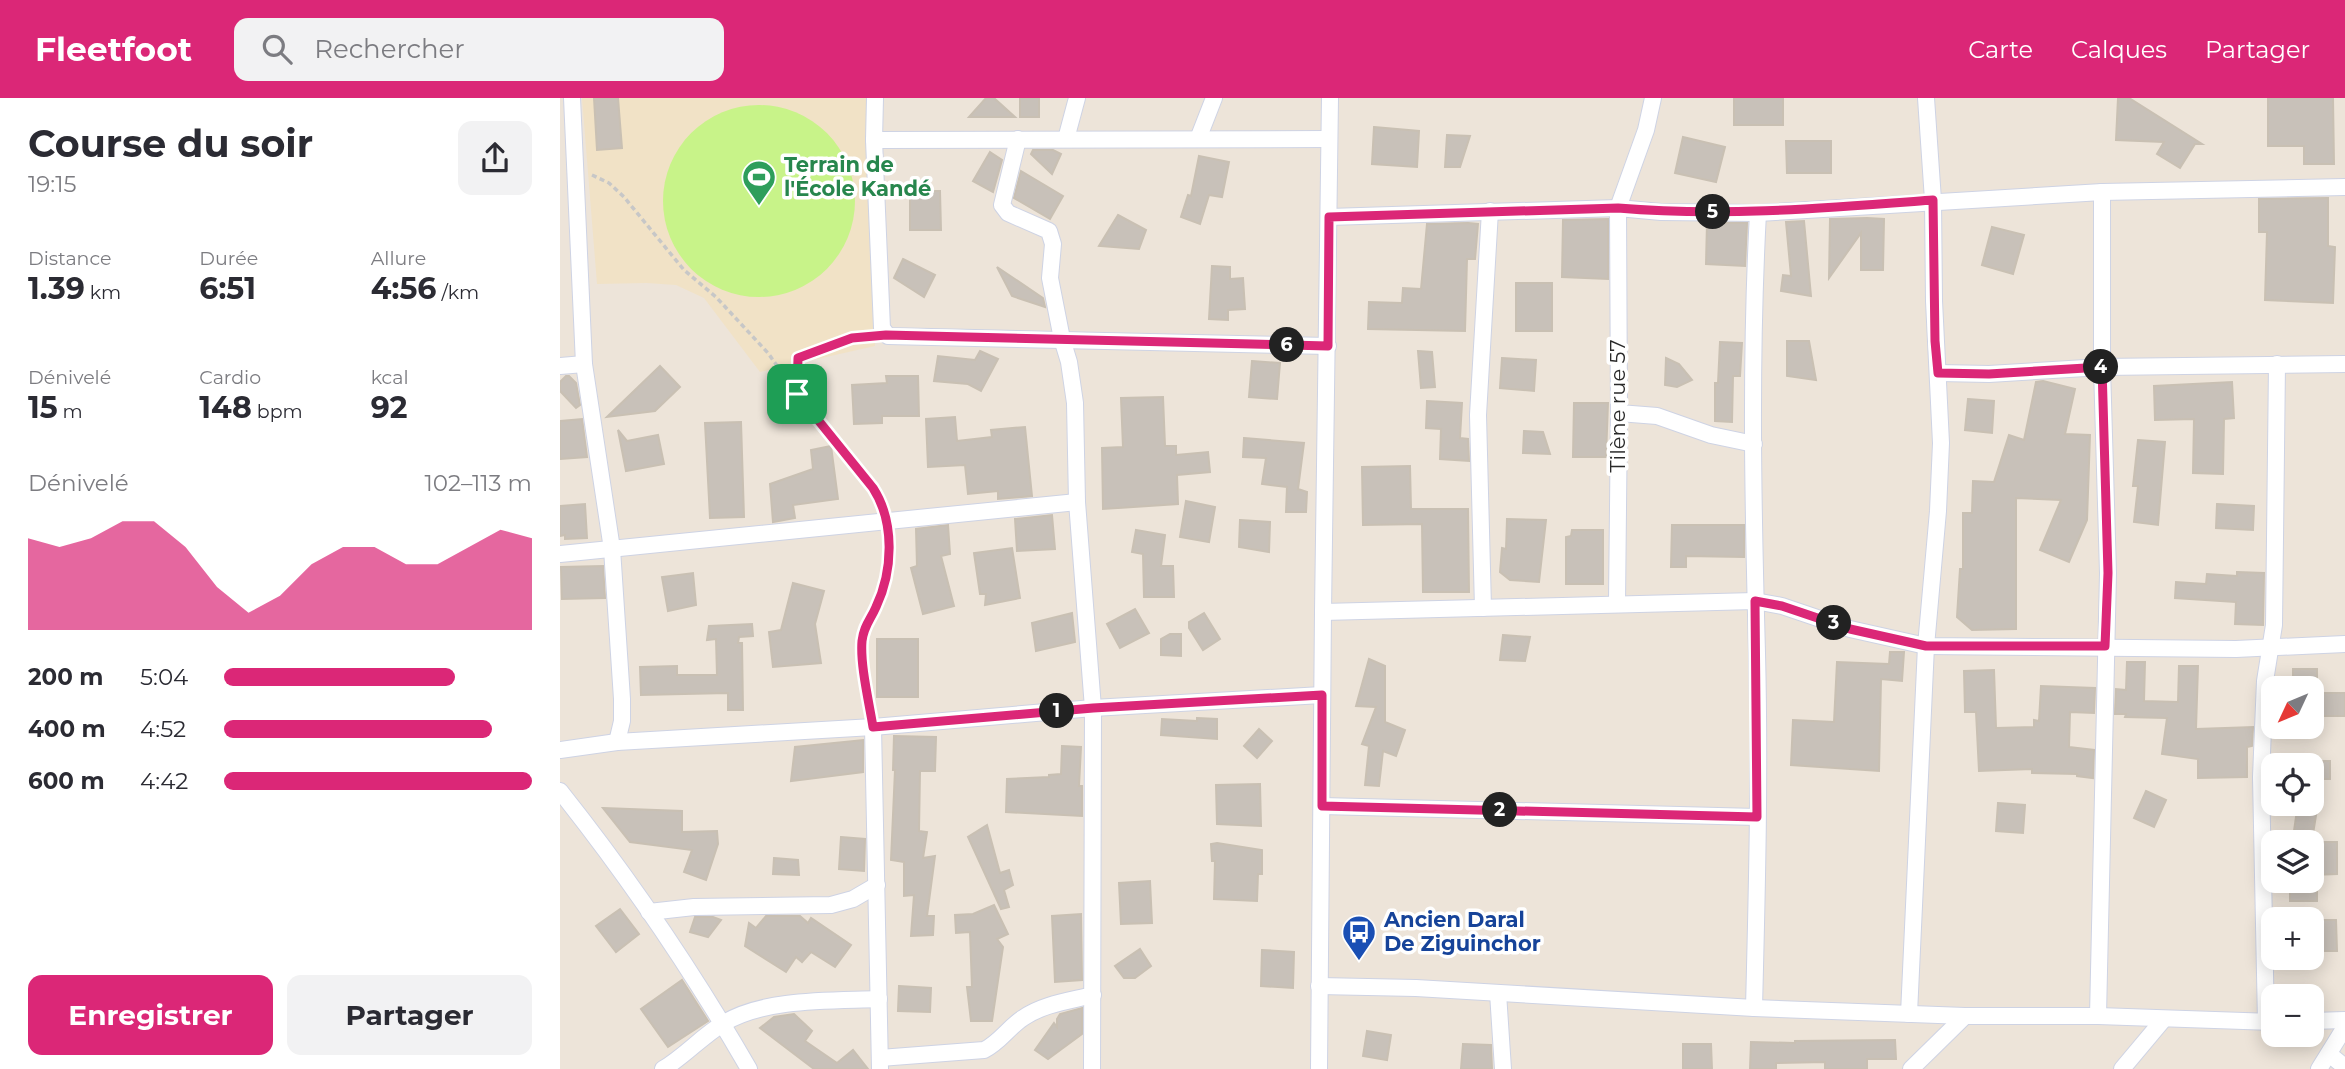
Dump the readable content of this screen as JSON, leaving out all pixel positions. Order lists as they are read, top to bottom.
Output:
{
  "streets": {
    "street": ["Tilène rue 57"]
  },
  "places": {
    "sports": ["Terrain de l'École Kandé"],
    "bus stop": ["Ancien Daral De Ziguinchor"]
  },
  "north": "bottom left",
  "page": {
    "header": "Fleetfoot",
    "search": "Rechercher",
    "nav": ["Carte", "Calques", "Partager"],
    "heading": ["Course du soir", "19:15"],
    "pins": [
      "5",
      "6",
      "4",
      "3",
      "1",
      "2"
    ],
    "stats": [
      ["Distance", "1.39 km"],
      ["Durée", "6:51"],
      ["Allure", "4:56 /km"],
      ["Dénivelé", "15 m"],
      ["Cardio", "148 bpm"],
      ["kcal", "92"]
    ],
    "chart": ["Dénivelé", "102–113 m"],
    "list": [
      {
        "name": "200 m",
        "note": "5:04"
      },
      {
        "name": "400 m",
        "note": "4:52"
      },
      {
        "name": "600 m",
        "note": "4:42"
      }
    ],
    "map_buttons": ["+", "−"],
    "buttons": ["Enregistrer", "Partager"]
  }
}
